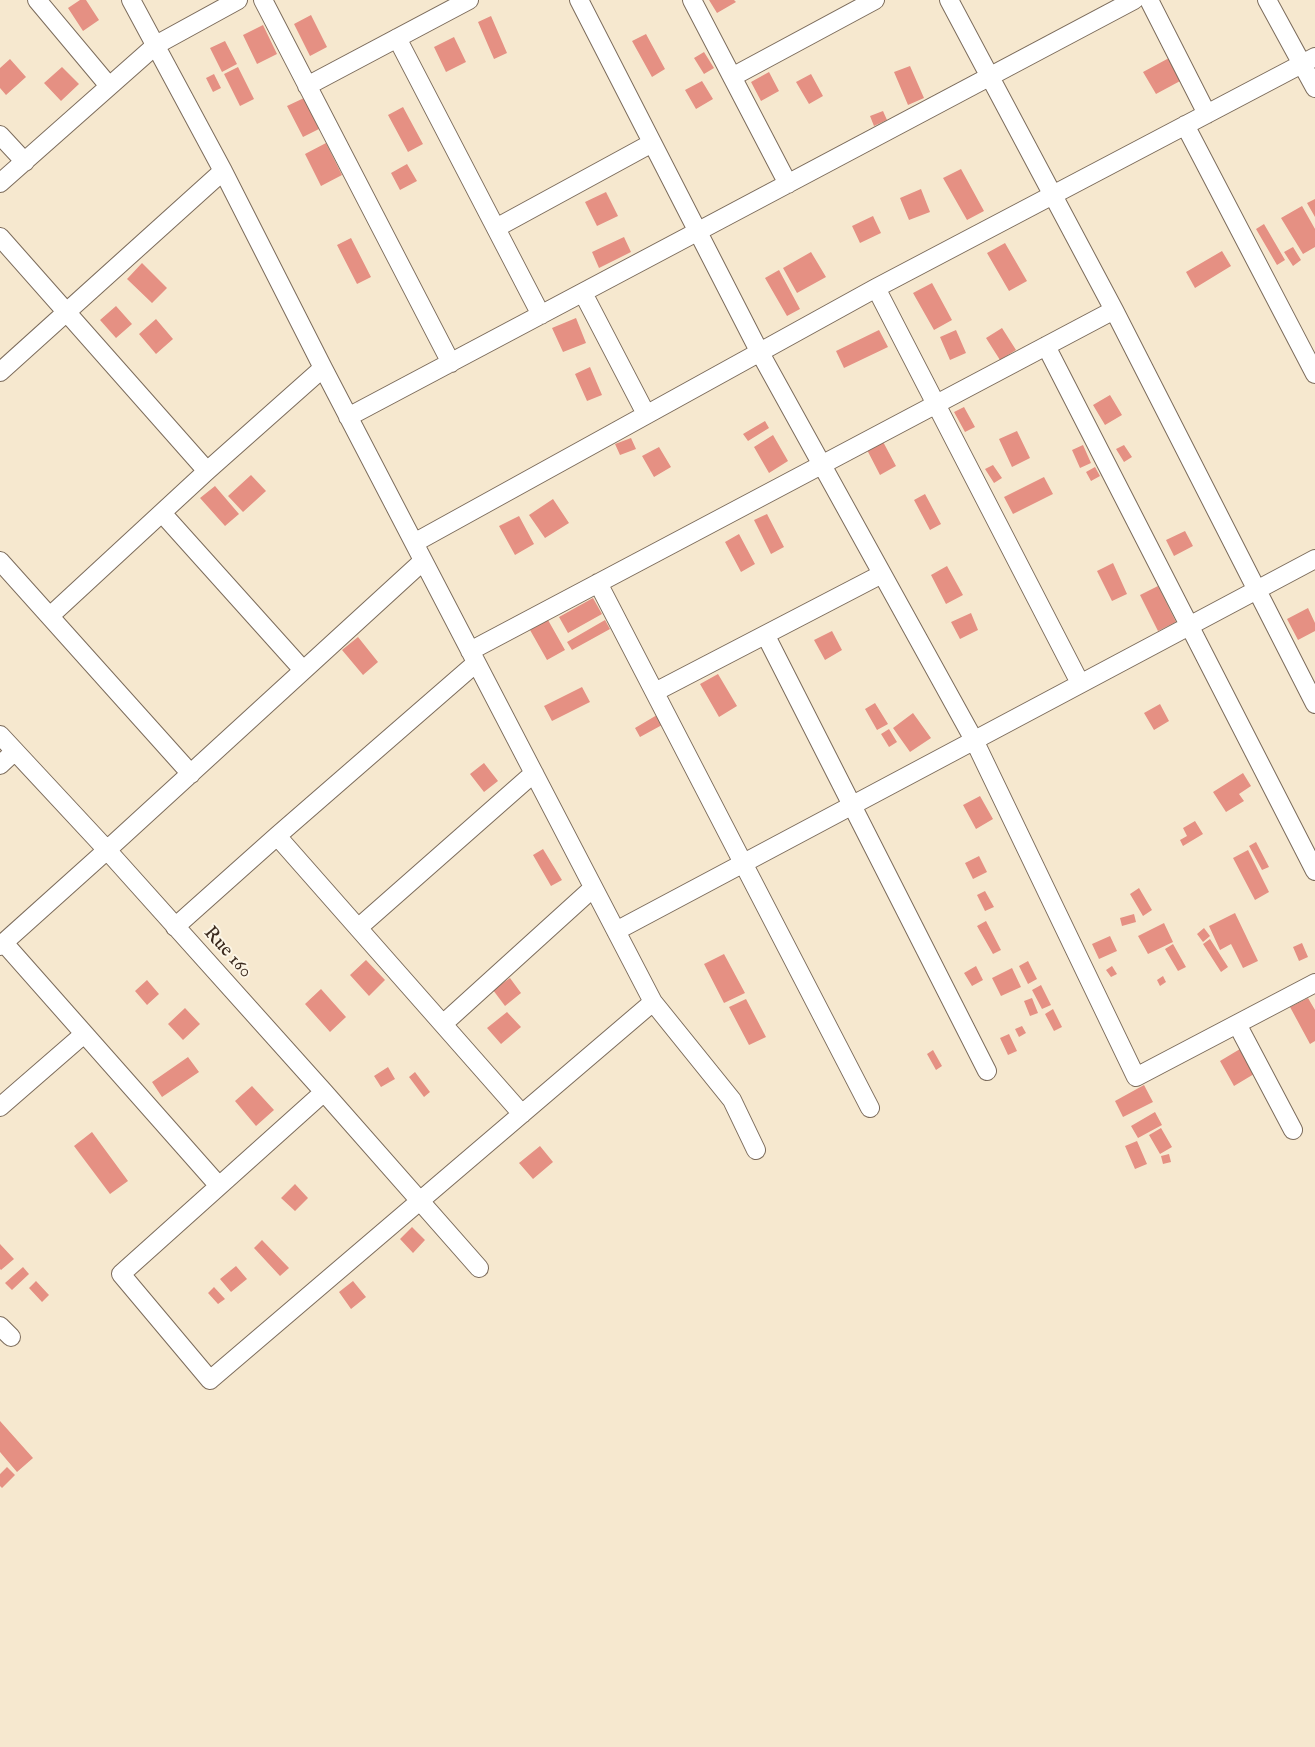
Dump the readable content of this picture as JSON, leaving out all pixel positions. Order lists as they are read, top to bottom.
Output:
{
  "streets": {
    "street": ["Rue 160"]
  }
}
